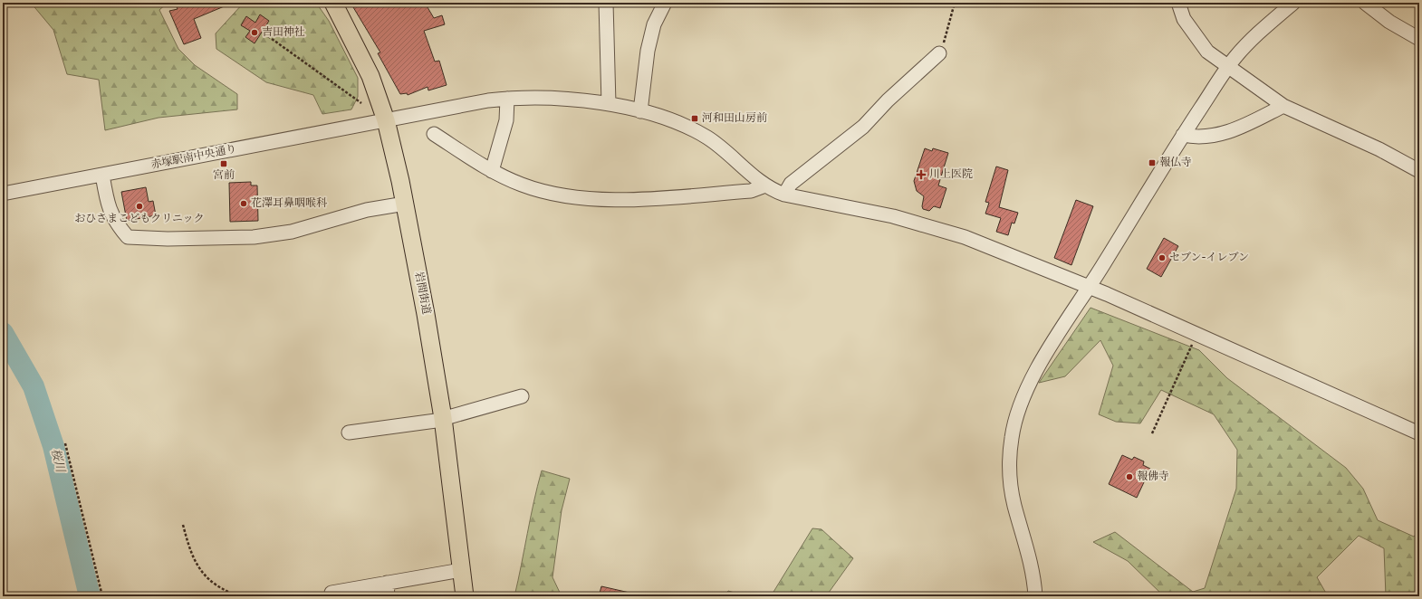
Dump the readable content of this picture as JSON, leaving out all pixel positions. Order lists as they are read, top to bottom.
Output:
{
  "streets": {
    "main road": ["岩間街道"],
    "street": ["赤塚駅南中央通り"]
  },
  "crossings": [
    ["赤塚駅南中央通り", "岩間街道"]
  ],
  "water": ["桜川"],
  "places": {
    "other": [
      "吉田神社",
      "花澤耳鼻咽喉科",
      "おひさまこどもクリニック",
      "セブン-イレブン",
      "報佛寺"
    ],
    "transit": ["河和田山房前", "報仏寺", "宮前"],
    "health": ["川上医院"]
  }
}
